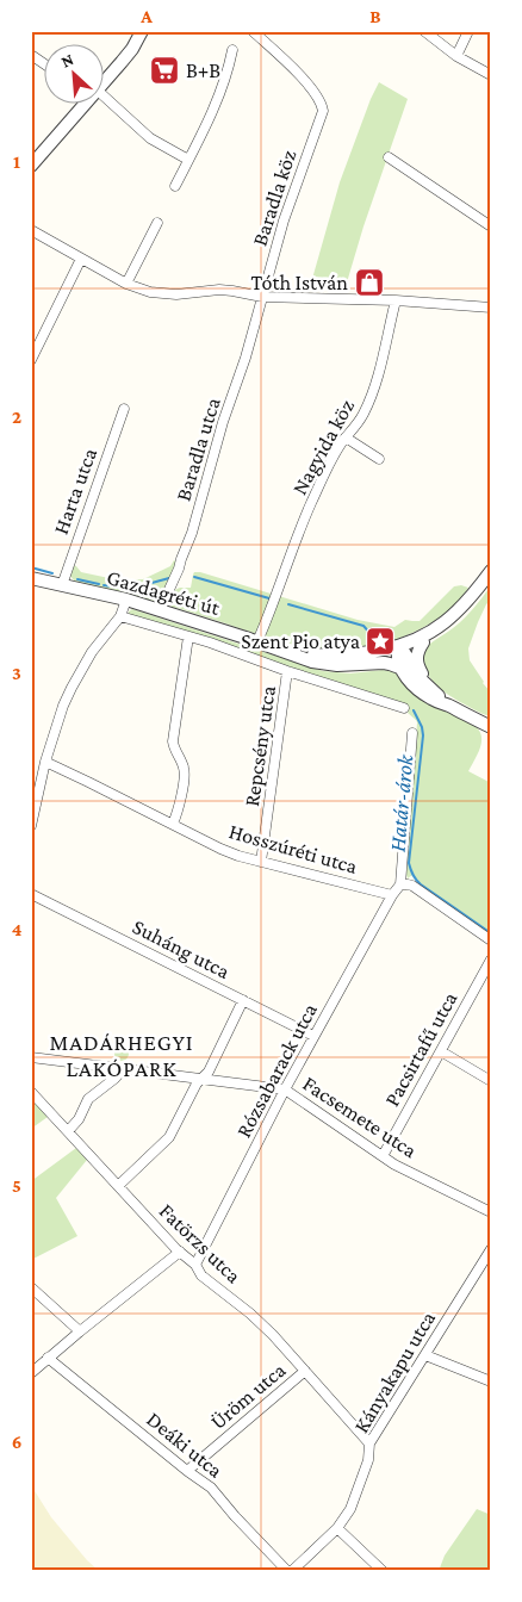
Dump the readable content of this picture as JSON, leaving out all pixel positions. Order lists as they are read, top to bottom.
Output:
{
  "streets": {
    "street": [
      "Baradla köz",
      "Nagyida köz",
      "Baradla utca",
      "Harta utca",
      "Gazdagréti út",
      "Repcsény utca",
      "Hosszúréti utca",
      "Suháng utca",
      "Pacsirtafű utca",
      "Rózsabarack utca",
      "Facsemete utca",
      "Fatörzs utca",
      "Kányakapu utca",
      "Üröm utca",
      "Deáki utca"
    ]
  },
  "crossings": [
    ["Baradla köz", "Baradla utca"],
    ["Nagyida köz", "Gazdagréti út"],
    ["Baradla utca", "Gazdagréti út"],
    ["Harta utca", "Gazdagréti út"],
    ["Gazdagréti út", "Repcsény utca"],
    ["Repcsény utca", "Hosszúréti utca"],
    ["Hosszúréti utca", "Rózsabarack utca"],
    ["Suháng utca", "Rózsabarack utca"],
    ["Pacsirtafű utca", "Facsemete utca"],
    ["Rózsabarack utca", "Facsemete utca"],
    ["Rózsabarack utca", "Fatörzs utca"],
    ["Fatörzs utca", "Kányakapu utca"],
    ["Fatörzs utca", "Üröm utca"],
    ["Üröm utca", "Deáki utca"]
  ],
  "districts": ["MADÁRHEGYI LAKÓPARK"],
  "water": ["Határ-árok"],
  "places": {
    "supermarket": ["B+B"],
    "shop": ["Tóth István"],
    "place": ["Szent Pio atya"]
  },
  "north": "top left",
  "grid": {
    "columns": ["A", "B"],
    "rows": [
      "1",
      "2",
      "3",
      "4",
      "5",
      "6"
    ]
  }
}
